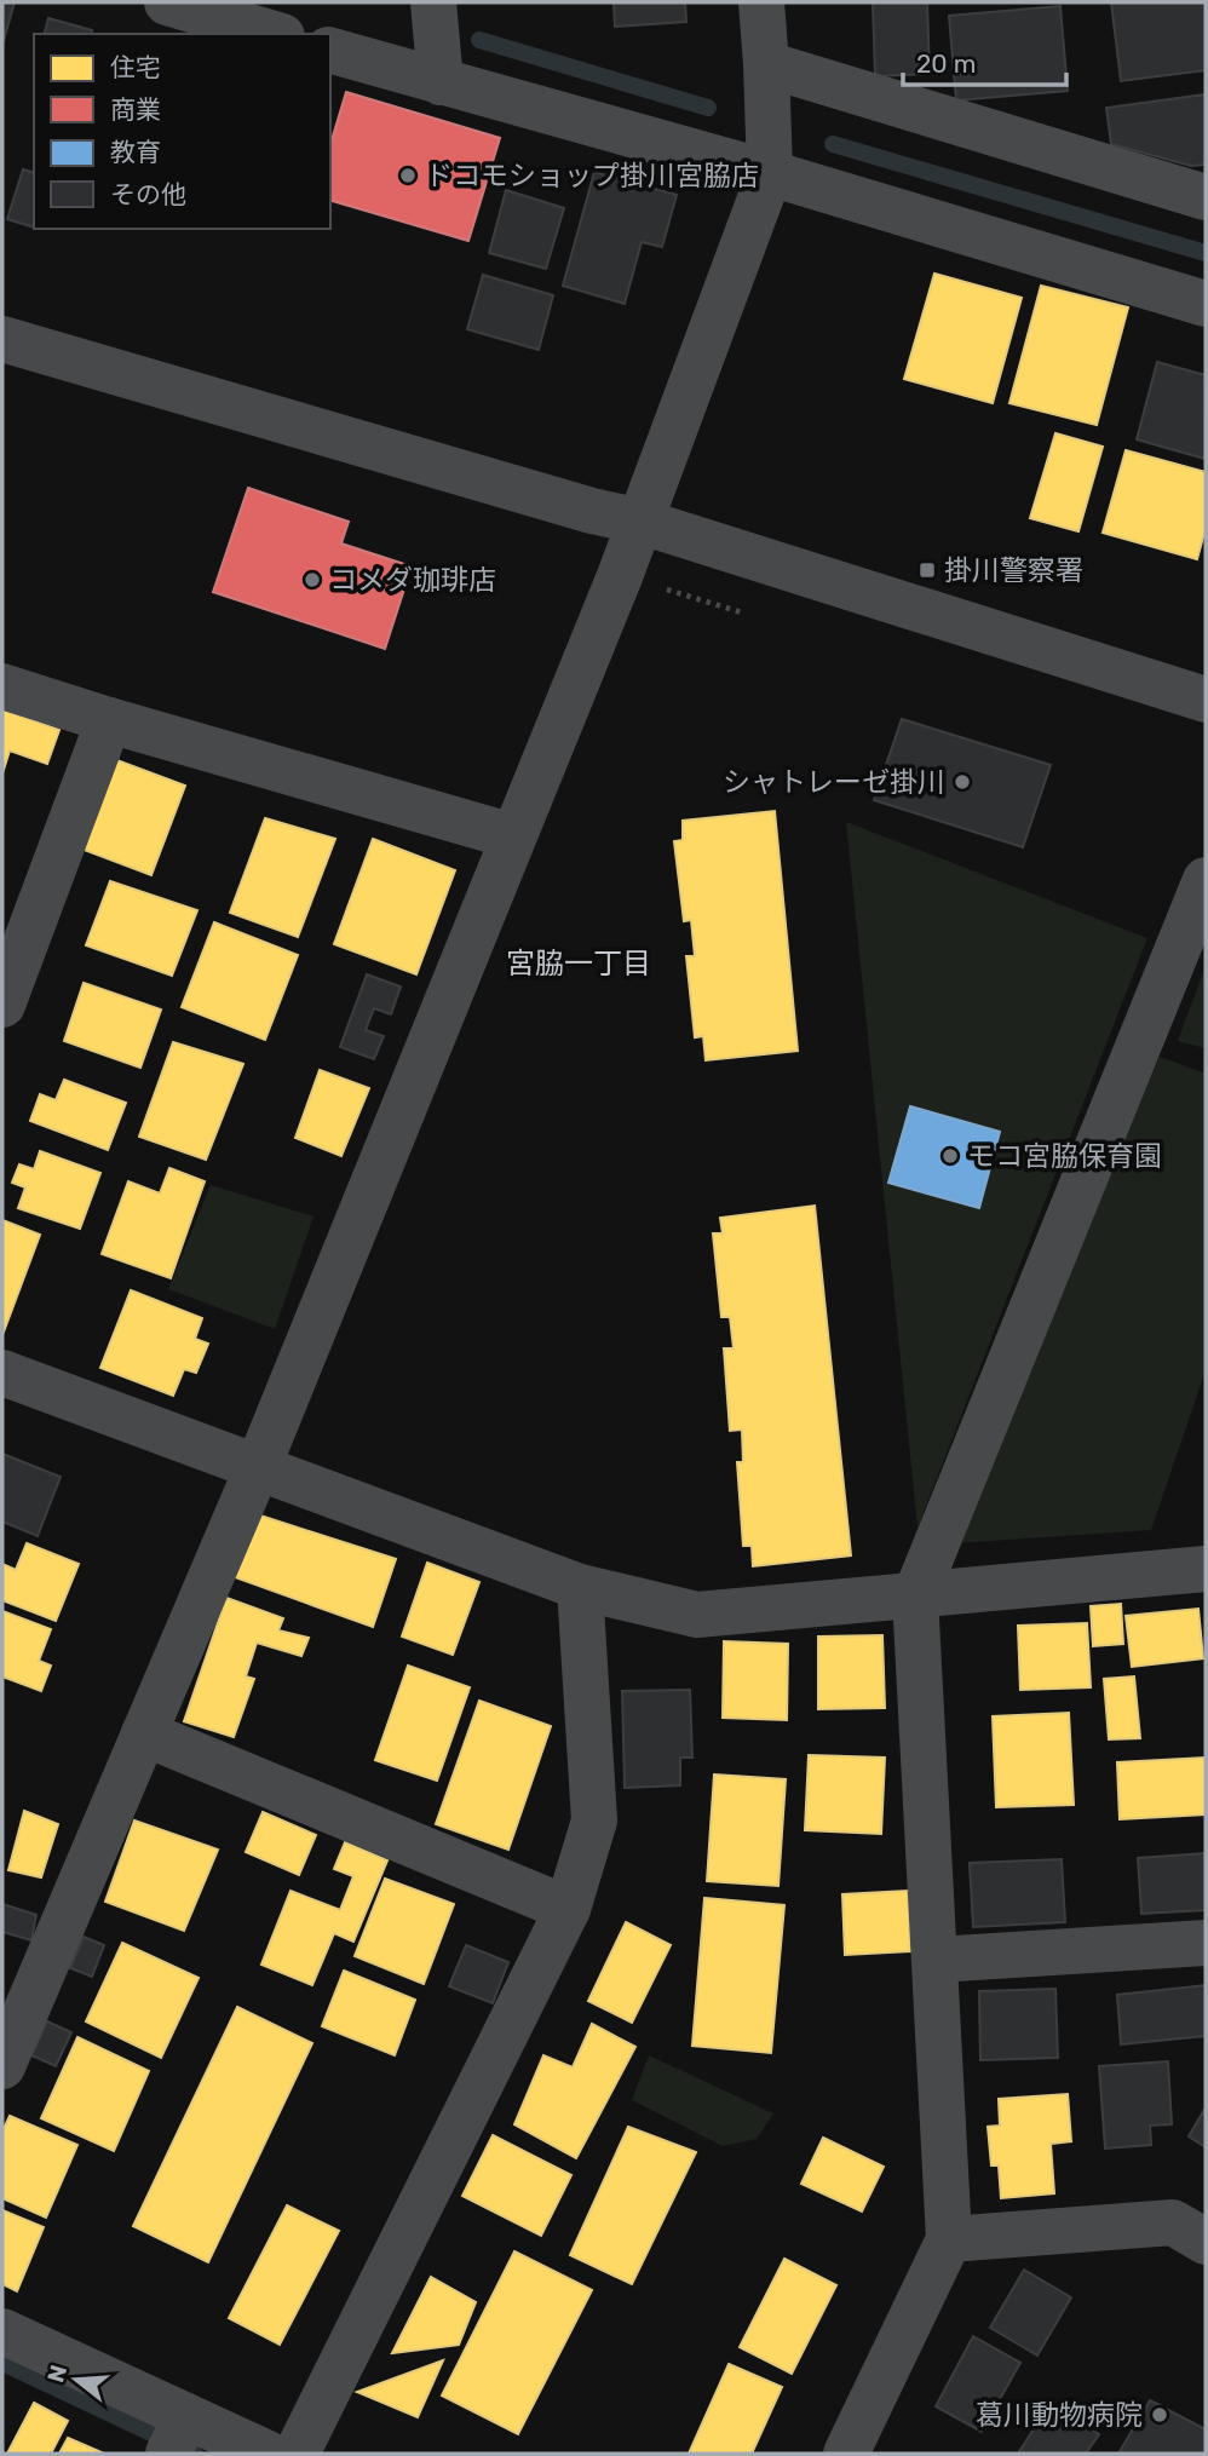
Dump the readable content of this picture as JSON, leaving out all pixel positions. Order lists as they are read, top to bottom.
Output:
{
  "districts": ["宮脇一丁目"],
  "places": {
    "other": [
      "ドコモショップ掛川宮脇店",
      "コメダ珈琲店",
      "シャトレーゼ掛川",
      "モコ宮脇保育園",
      "葛川動物病院"
    ],
    "transit": ["掛川警察署"]
  },
  "legend": [
    "住宅",
    "商業",
    "教育",
    "その他"
  ],
  "scale_bar": "20 m",
  "north": "left"
}
